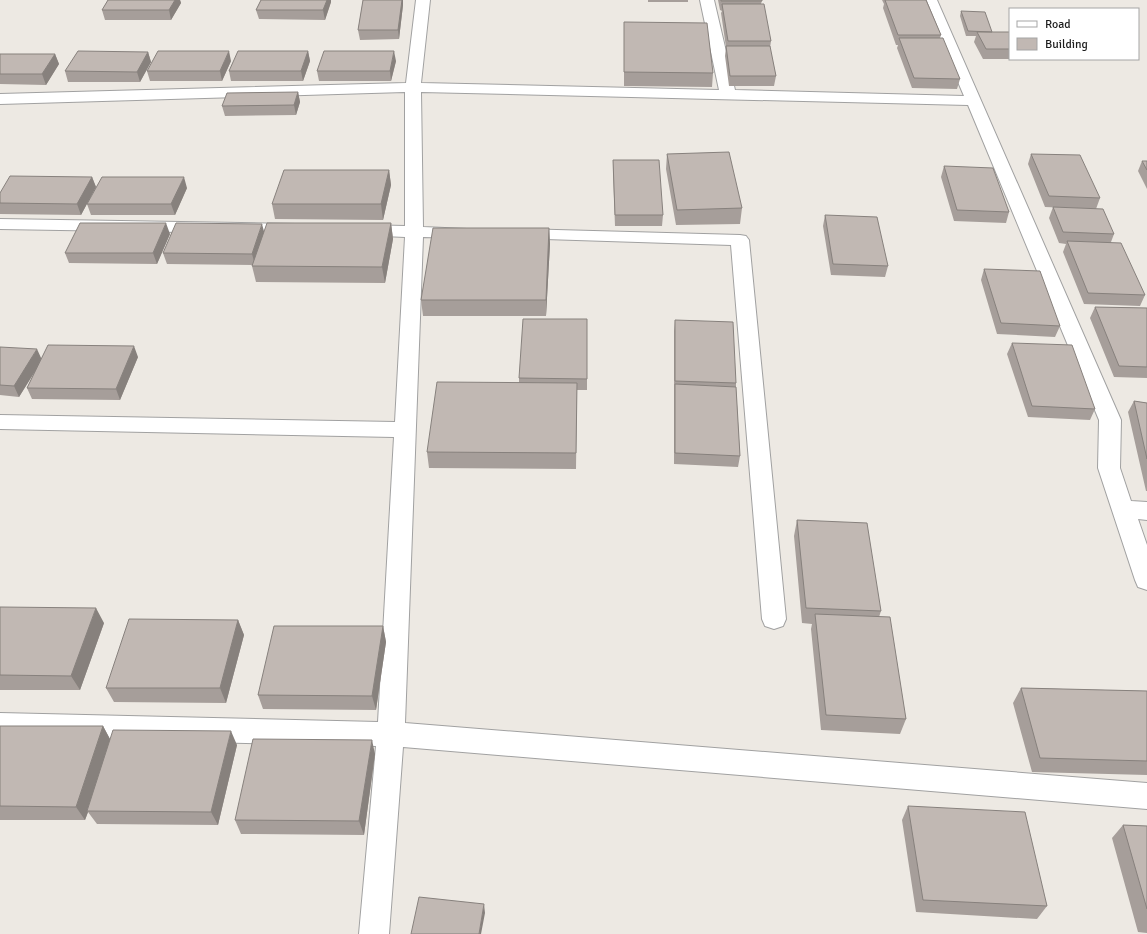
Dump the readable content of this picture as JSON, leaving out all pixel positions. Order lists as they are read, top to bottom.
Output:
{
  "legend": ["Road", "Building"]
}
